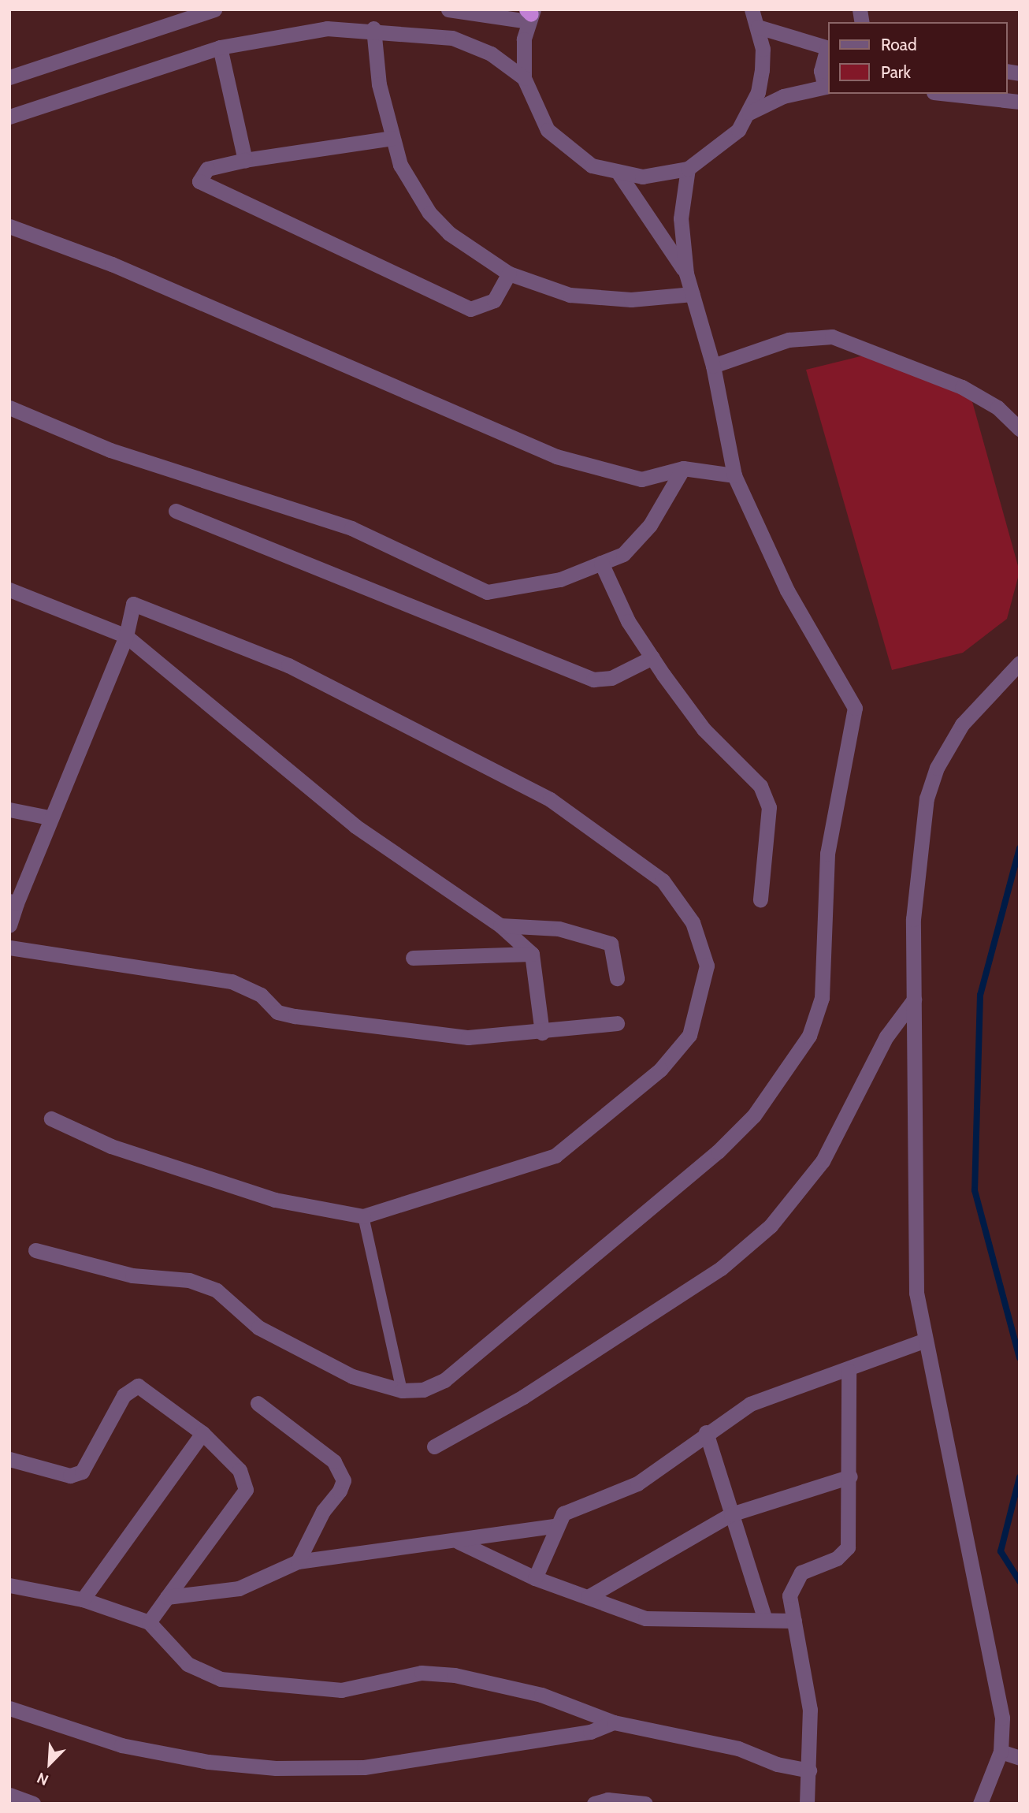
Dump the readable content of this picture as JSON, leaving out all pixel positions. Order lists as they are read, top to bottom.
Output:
{
  "legend": ["Road", "Park"],
  "north": "bottom left"
}
